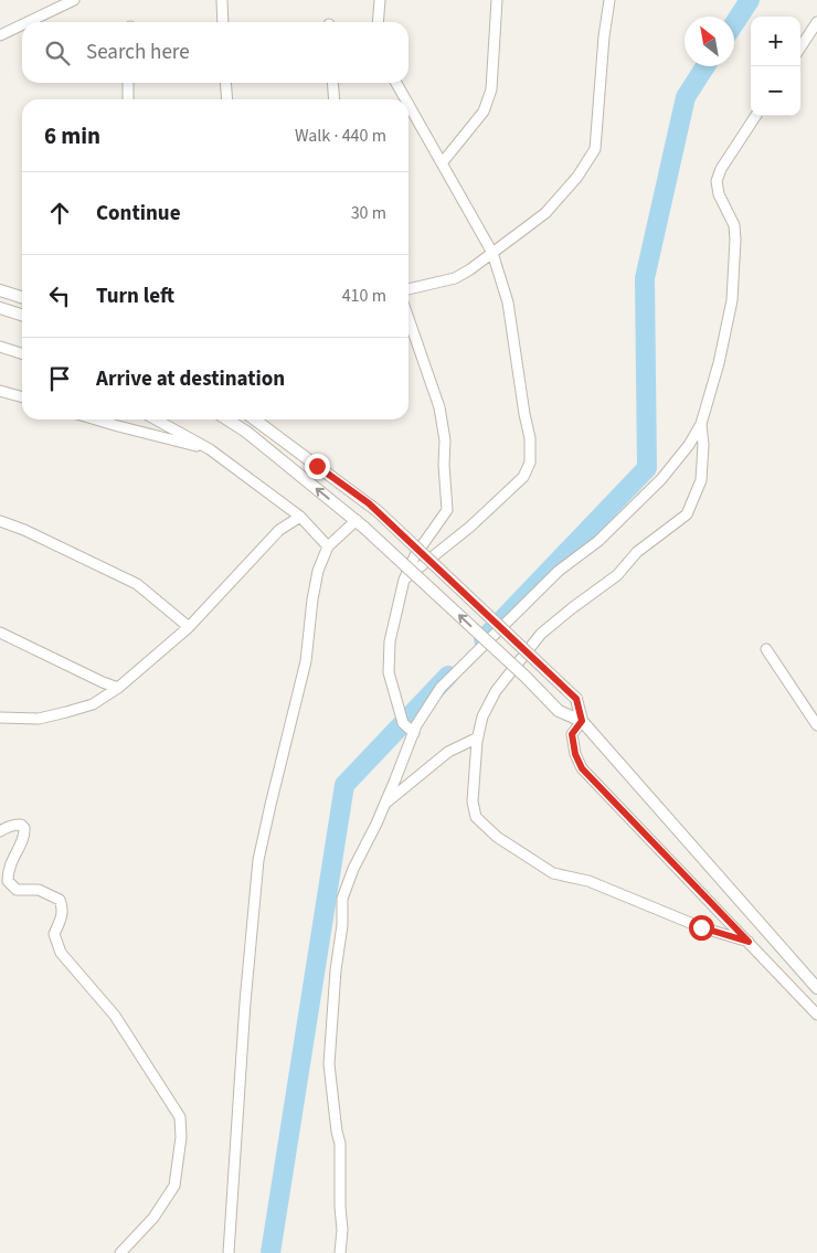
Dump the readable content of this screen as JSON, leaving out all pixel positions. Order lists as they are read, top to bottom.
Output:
{
  "north": "top left",
  "page": {
    "map_buttons": ["+", "−"],
    "search": "Search here",
    "heading": ["6 min", "Walk · 440 m"],
    "list": [
      ["Continue", "30 m"],
      ["Turn left", "410 m"],
      "Arrive at destination"
    ]
  }
}
